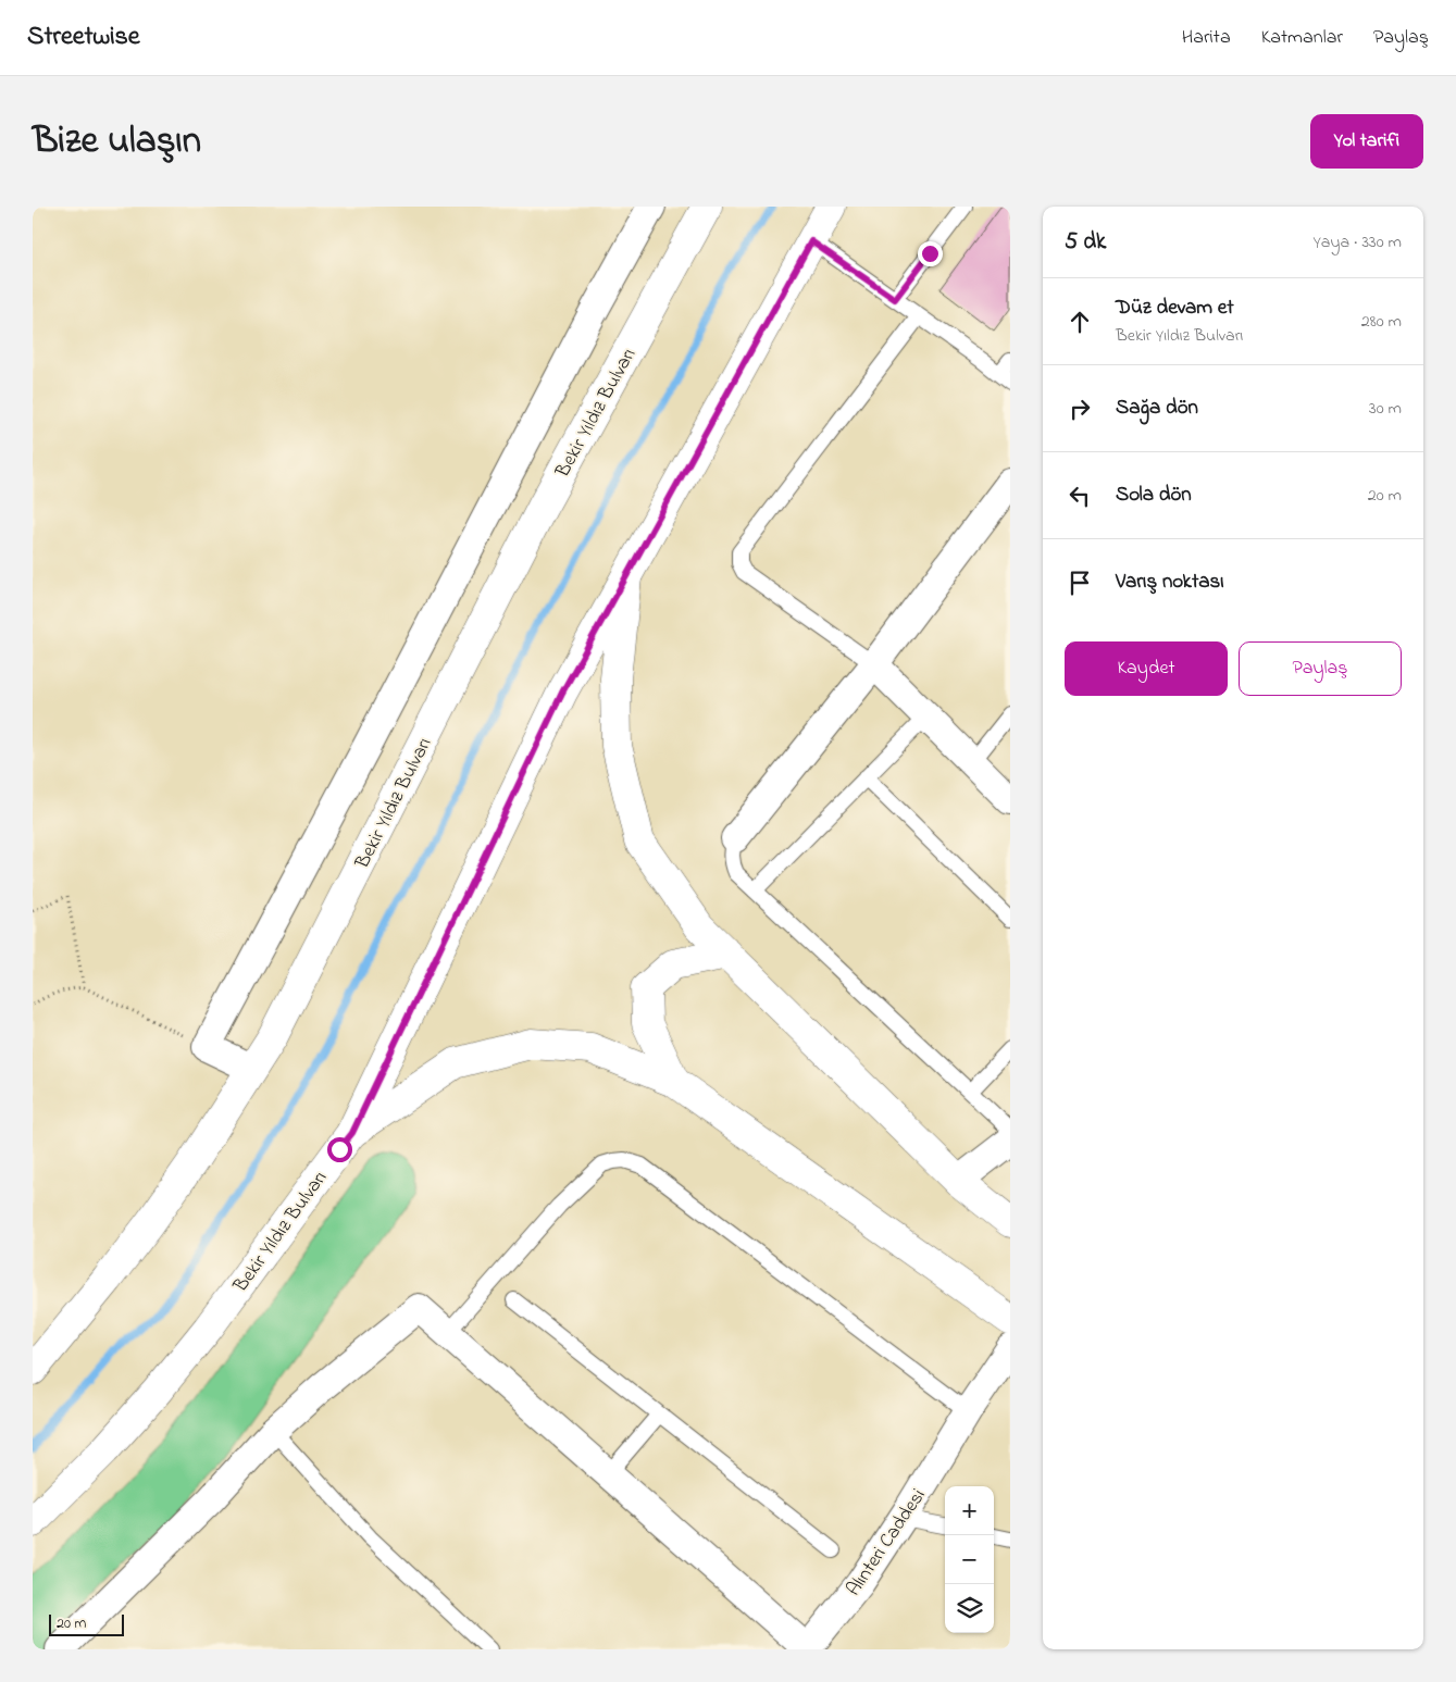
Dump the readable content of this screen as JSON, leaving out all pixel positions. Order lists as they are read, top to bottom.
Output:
{
  "streets": {
    "main road": ["Bekir Yıldız Bulvarı"],
    "street": ["Alınteri Caddesi"]
  },
  "scale_bar": "20 m",
  "page": {
    "header": "Streetwise",
    "nav": ["Harita", "Katmanlar", "Paylaş"],
    "title": "Bize ulaşın",
    "buttons": [
      "Yol tarifi",
      ["Kaydet", "Paylaş"]
    ],
    "heading": ["5 dk", "Yaya · 330 m"],
    "list": [
      ["Düz devam et", "Bekir Yıldız Bulvarı", "280 m"],
      ["Sağa dön", "30 m"],
      ["Sola dön", "20 m"],
      "Varış noktası"
    ],
    "map_buttons": ["+", "−"],
    "scale": "20 m"
  }
}
